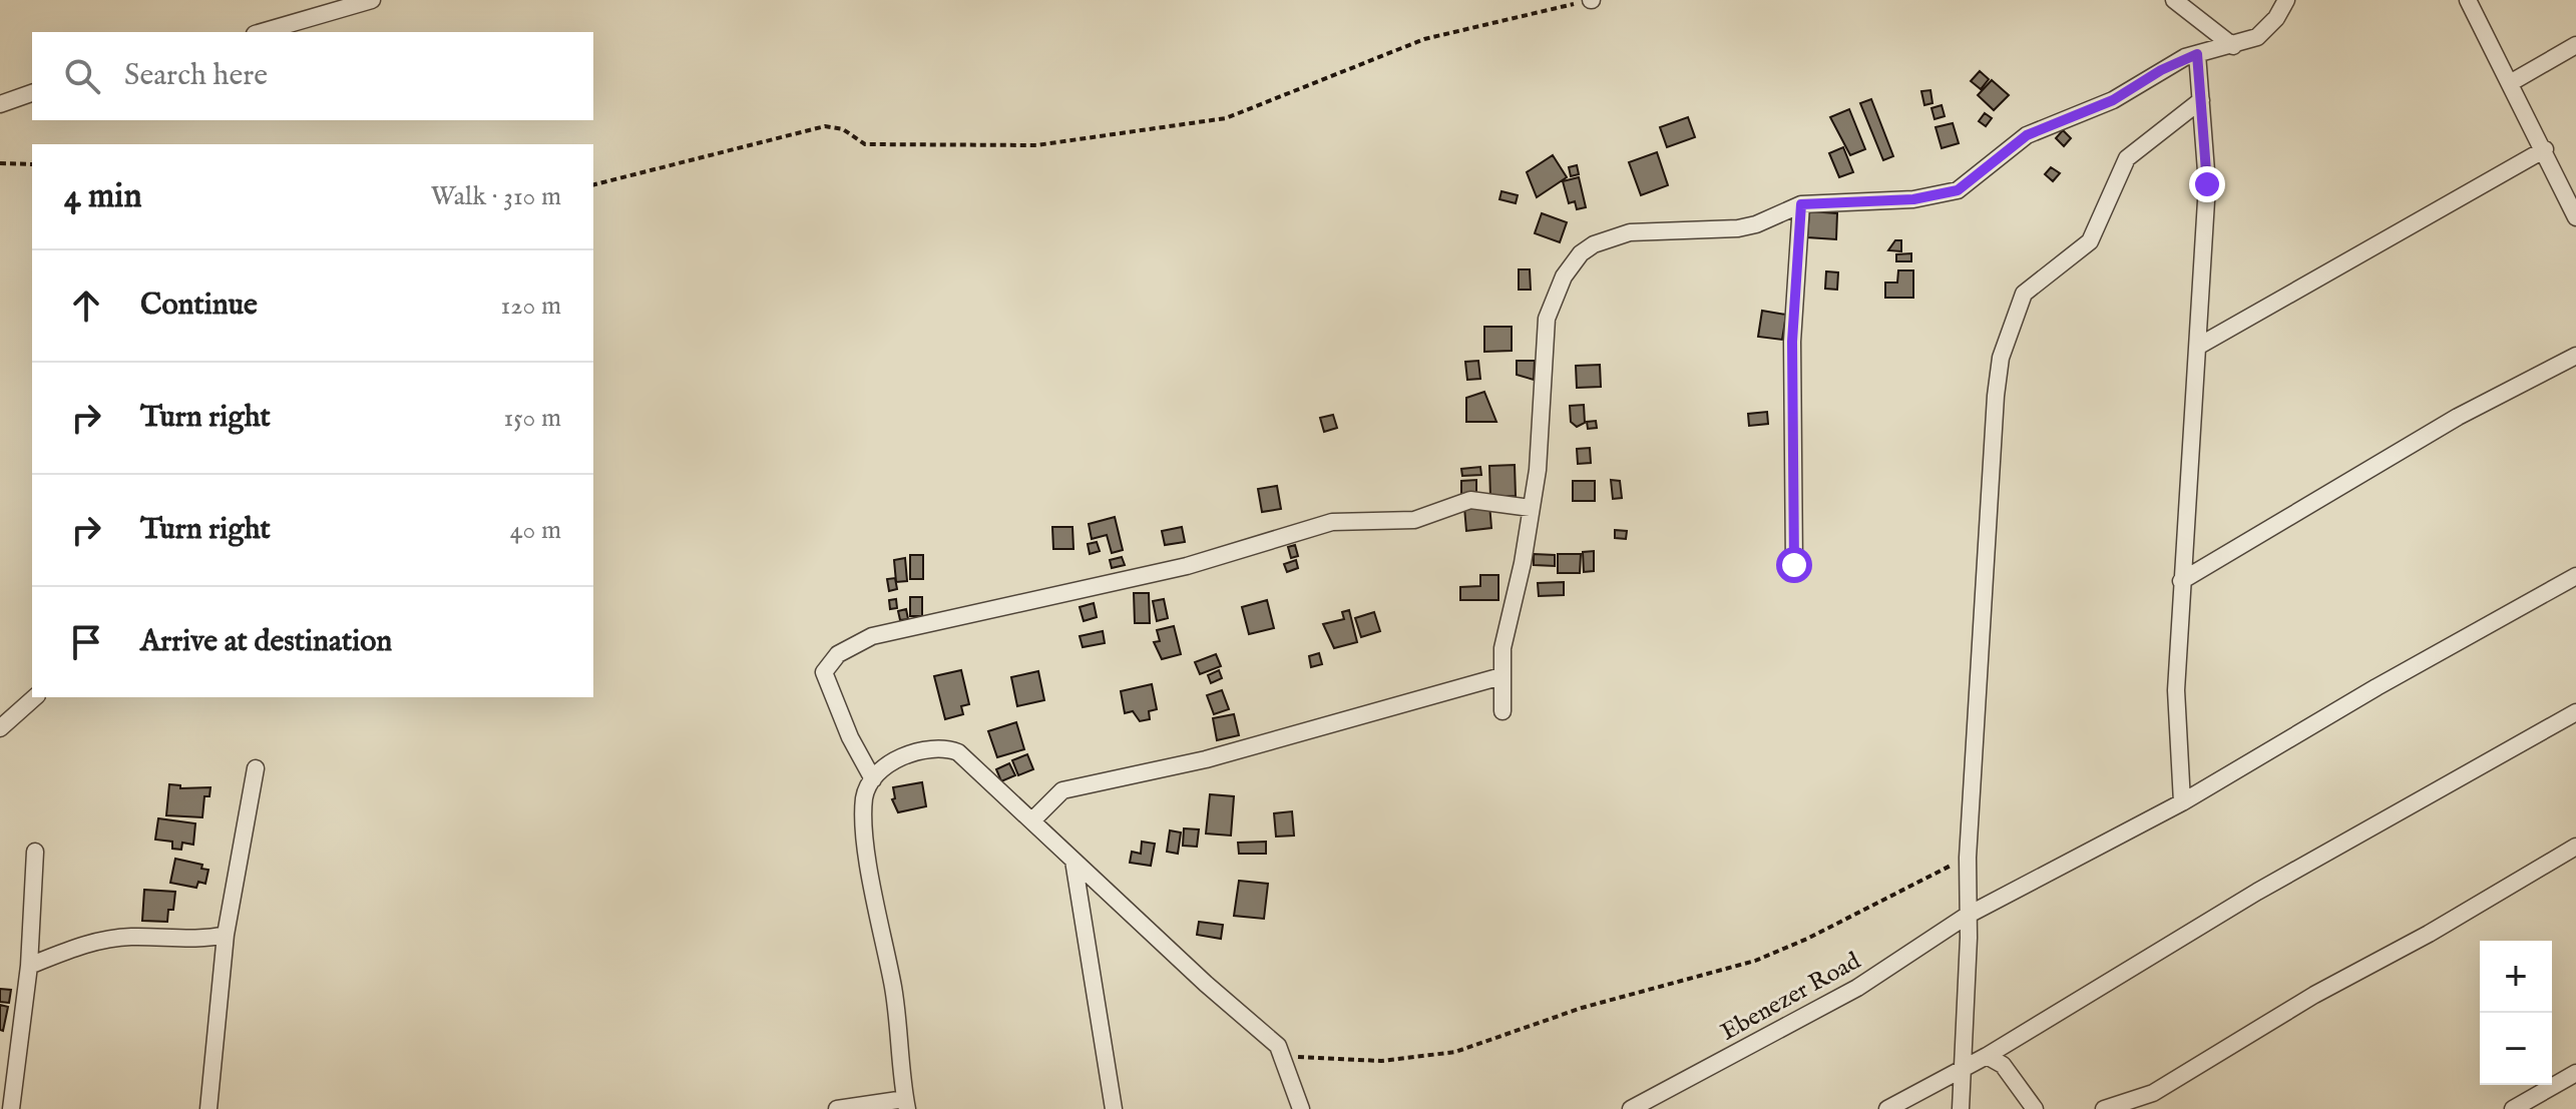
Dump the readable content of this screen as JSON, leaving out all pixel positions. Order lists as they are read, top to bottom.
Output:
{
  "streets": {
    "street": ["Ebenezer Road"]
  },
  "page": {
    "search": "Search here",
    "heading": ["4 min", "Walk · 310 m"],
    "list": [
      ["Continue", "120 m"],
      ["Turn right", "150 m"],
      ["Turn right", "40 m"],
      "Arrive at destination"
    ],
    "map_buttons": ["+", "−"]
  }
}
